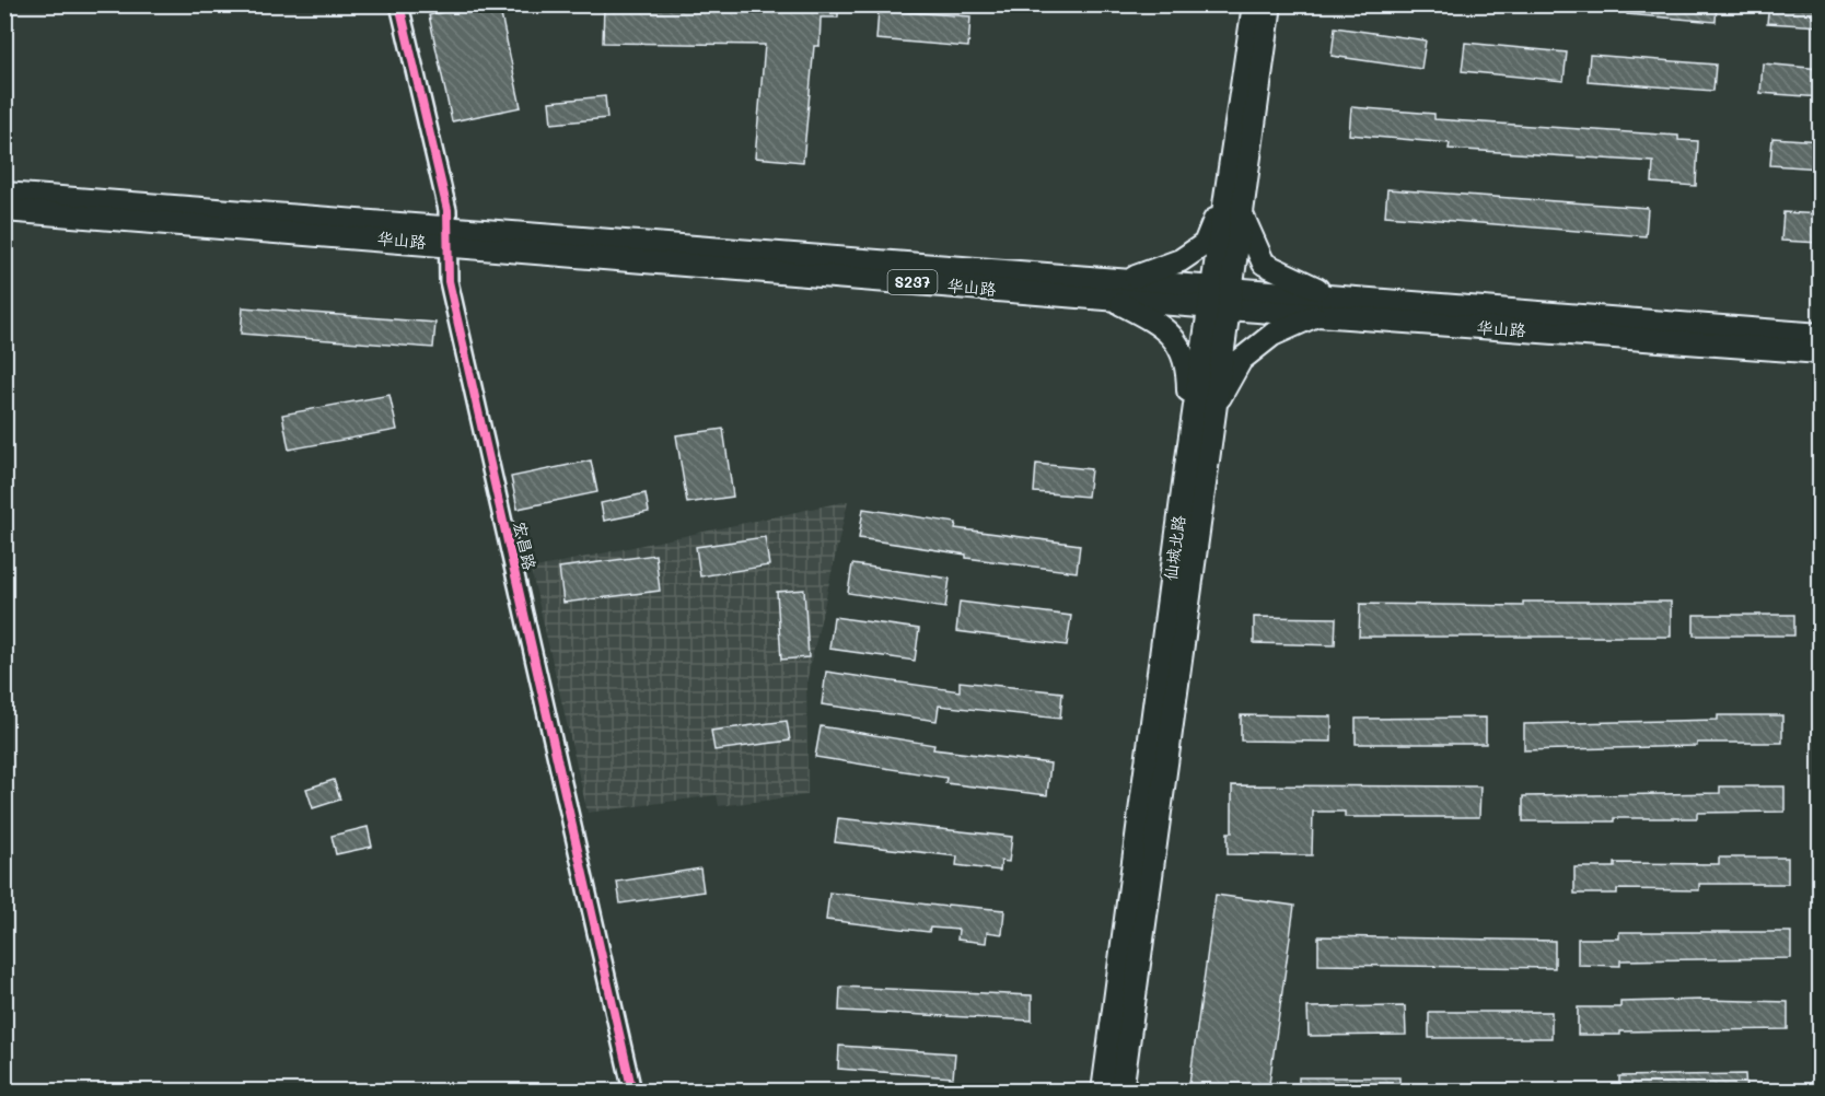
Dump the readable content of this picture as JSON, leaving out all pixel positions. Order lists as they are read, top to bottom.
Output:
{
  "streets": {
    "main road": ["华山路", "S237", "仙城北路"],
    "street": ["宏昌路"]
  },
  "crossings": [
    ["华山路", "S237"],
    ["华山路", "宏昌路"],
    ["华山路", "仙城北路"],
    ["S237", "宏昌路"],
    ["S237", "仙城北路"]
  ]
}
